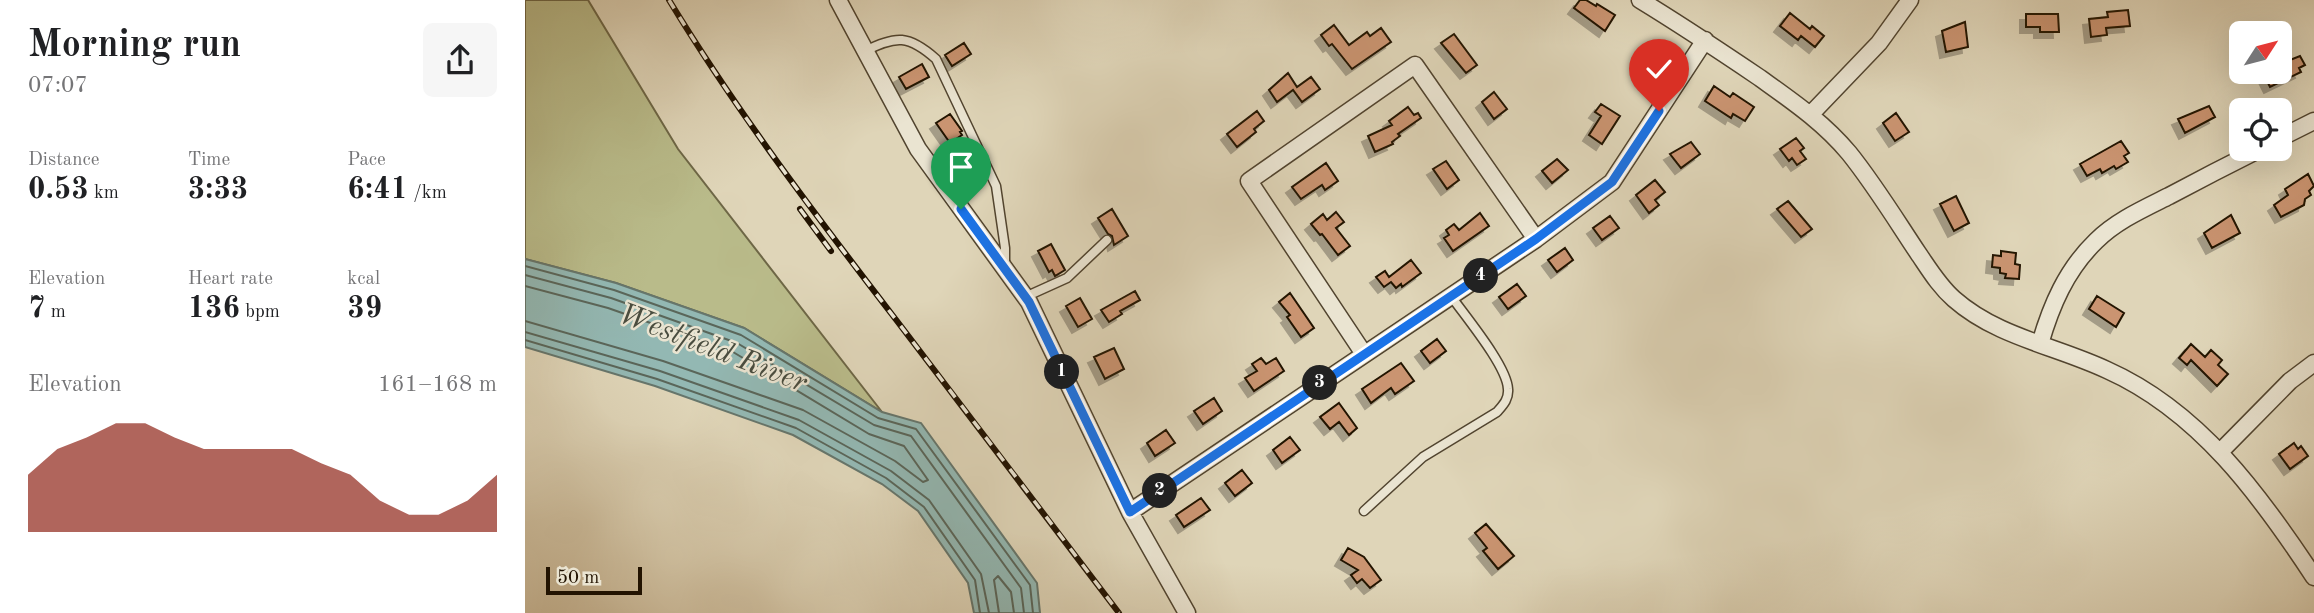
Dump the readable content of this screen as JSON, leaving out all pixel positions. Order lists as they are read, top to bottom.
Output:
{
  "water": ["Westfield River"],
  "scale_bar": "50 m",
  "north": "top right",
  "page": {
    "heading": ["Morning run", "07:07"],
    "stats": [
      ["Distance", "0.53 km"],
      ["Time", "3:33"],
      ["Pace", "6:41 /km"],
      ["Elevation", "7 m"],
      ["Heart rate", "136 bpm"],
      ["kcal", "39"]
    ],
    "pins": [
      "4",
      "1",
      "3",
      "2"
    ],
    "chart": ["Elevation", "161–168 m"],
    "scale": "50 m"
  }
}
